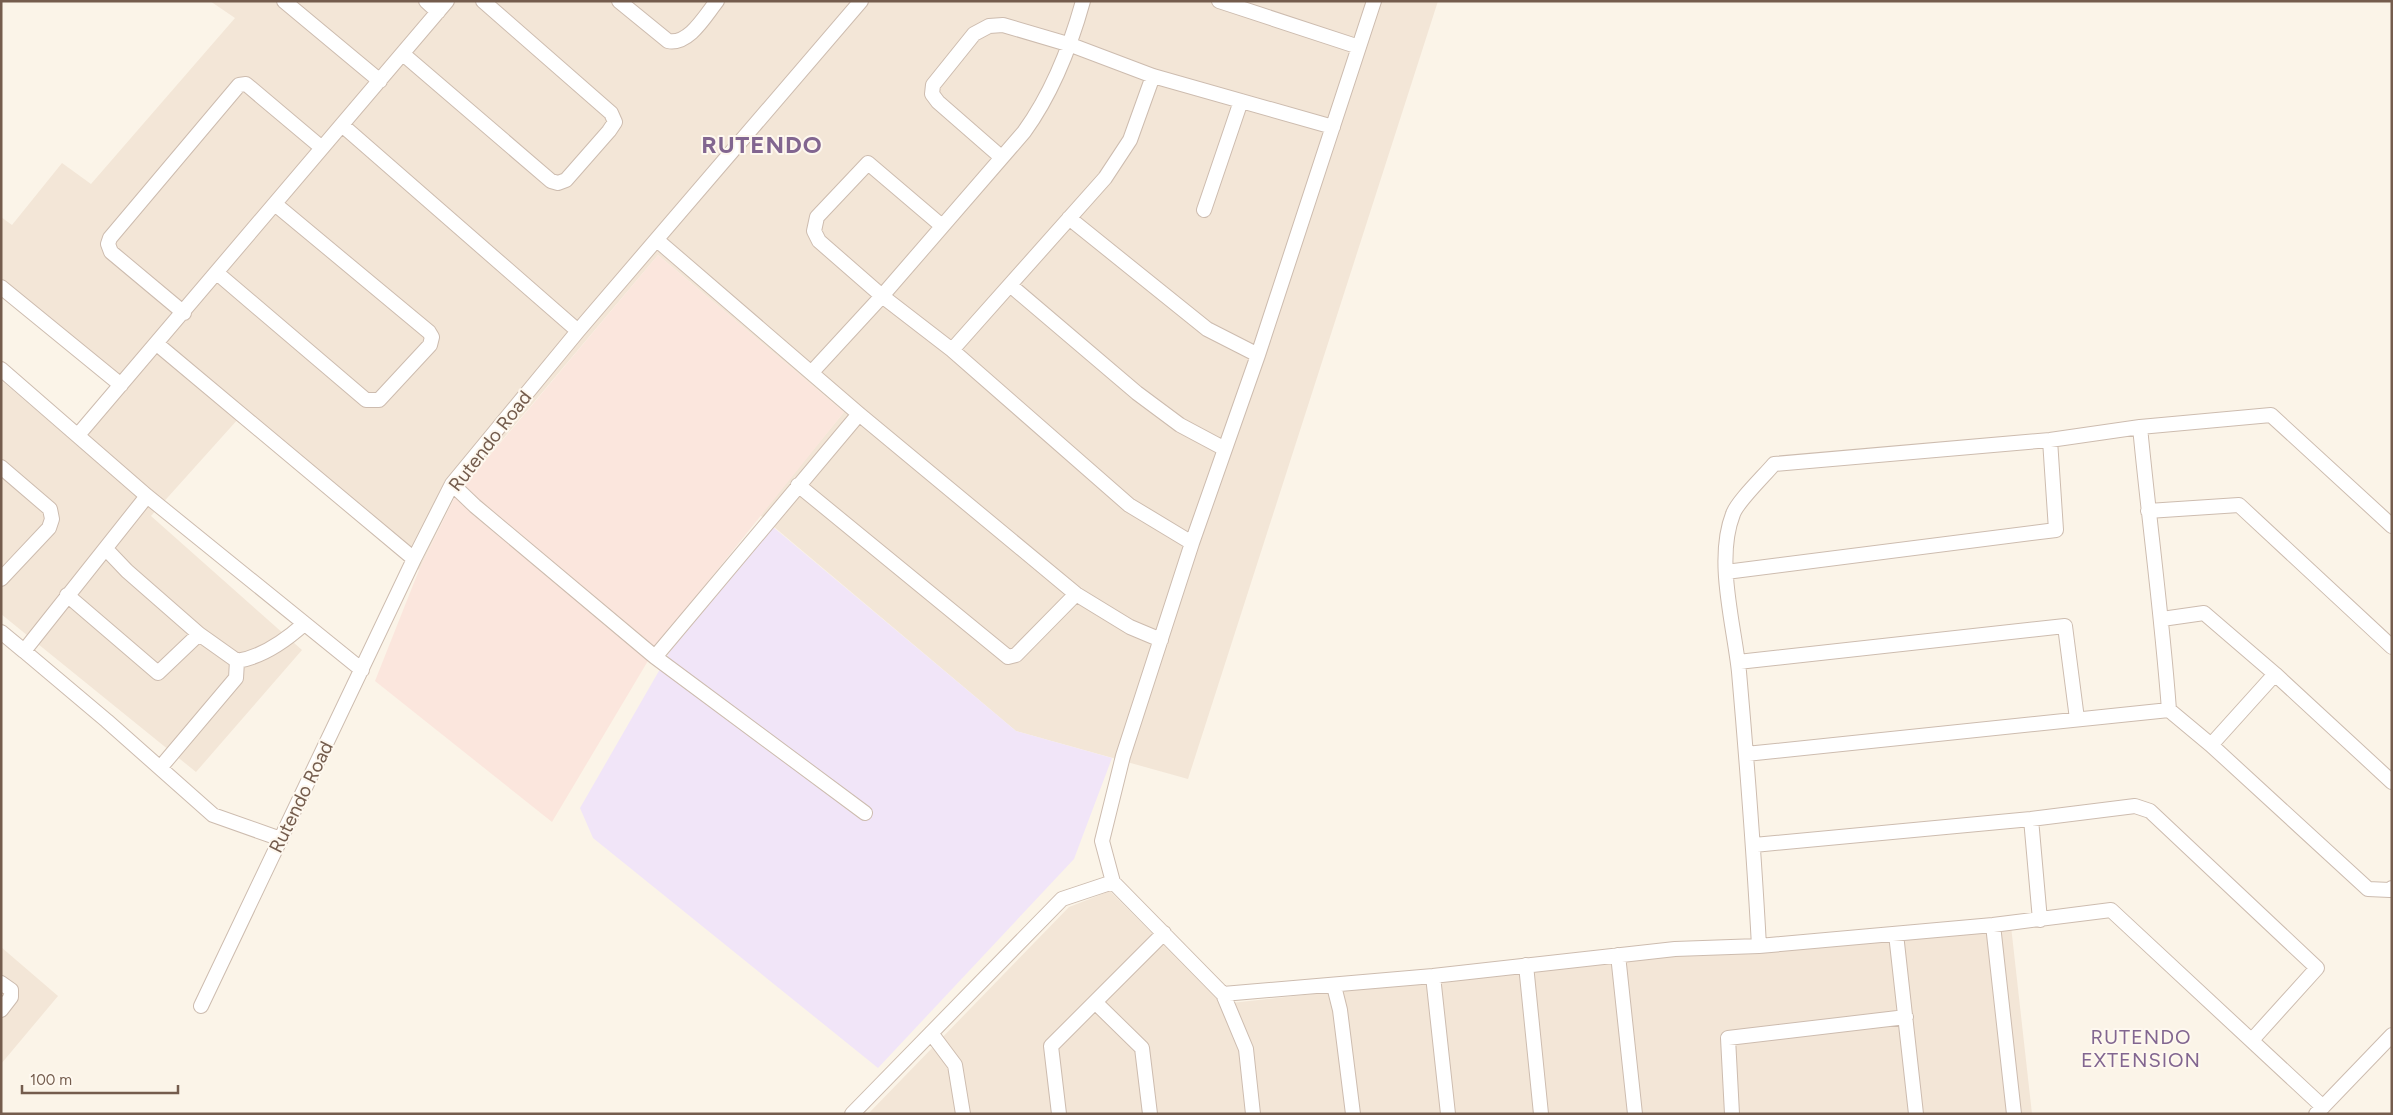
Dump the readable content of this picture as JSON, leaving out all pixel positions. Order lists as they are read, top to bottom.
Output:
{
  "streets": {
    "street": ["Rutendo Road"]
  },
  "districts": ["RUTENDO", "RUTENDO EXTENSION"],
  "scale_bar": "100 m"
}
